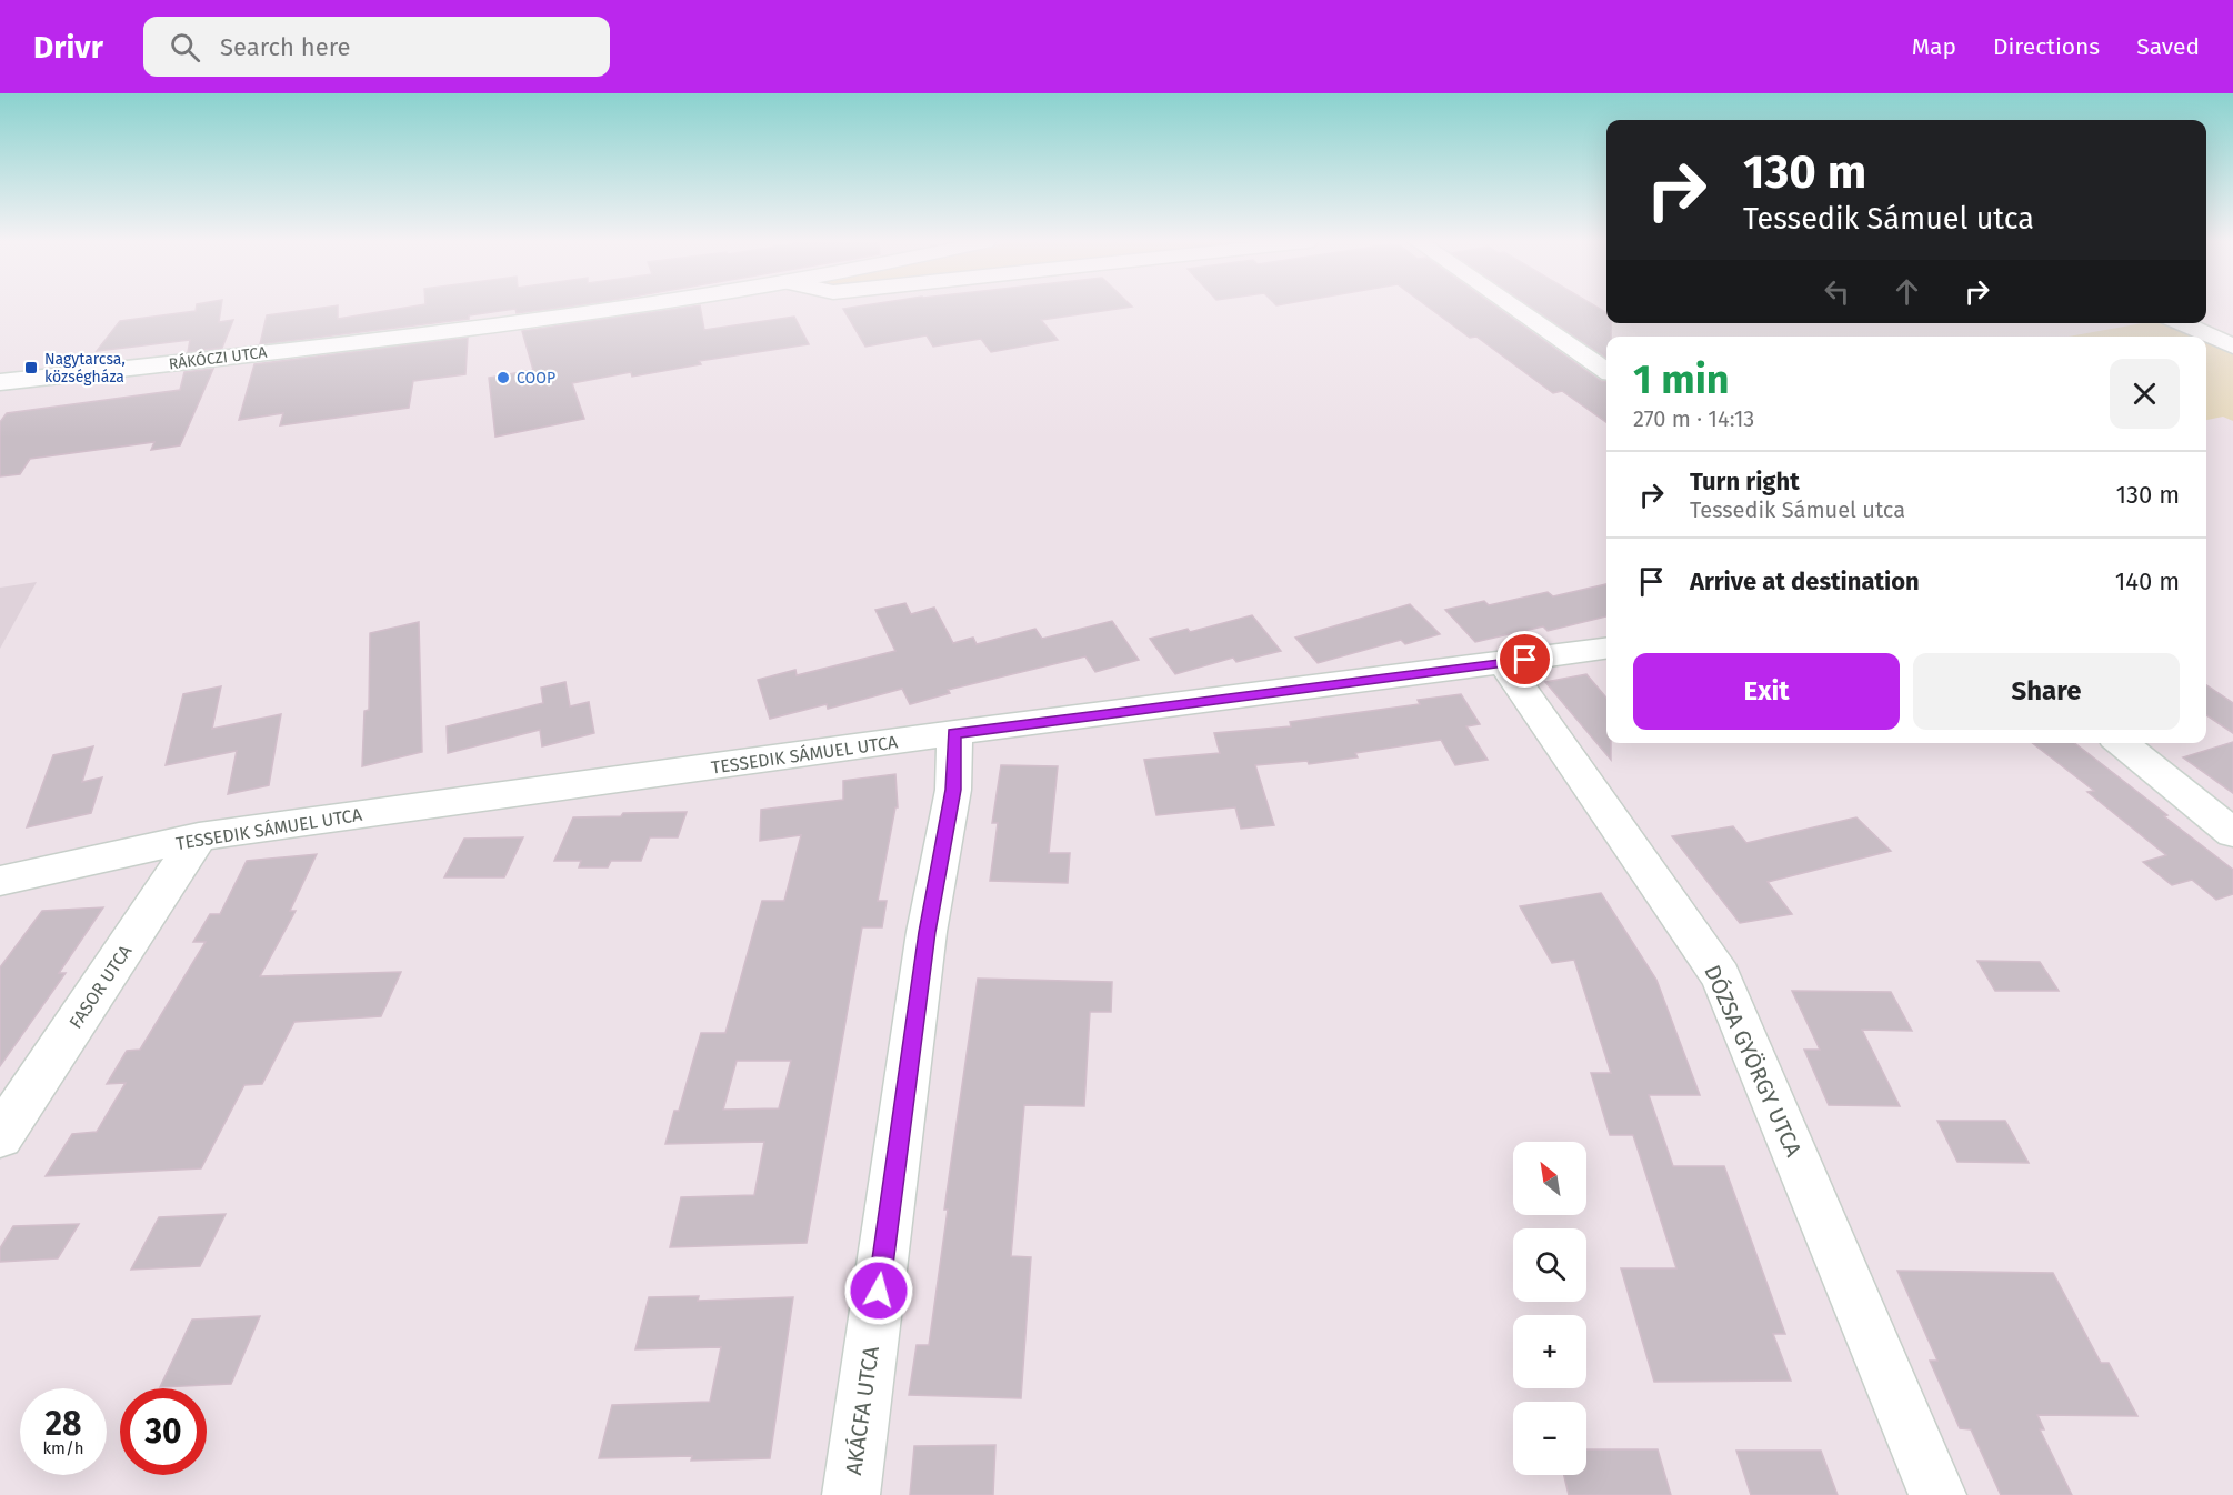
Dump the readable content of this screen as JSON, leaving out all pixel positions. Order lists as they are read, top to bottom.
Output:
{
  "streets": {
    "street": [
      "RÁKÓCZI UTCA",
      "TESSEDIK SÁMUEL UTCA",
      "FASOR UTCA",
      "DÓZSA GYÖRGY UTCA",
      "AKÁCFA UTCA"
    ]
  },
  "crossings": [
    ["TESSEDIK SÁMUEL UTCA", "FASOR UTCA"],
    ["TESSEDIK SÁMUEL UTCA", "DÓZSA GYÖRGY UTCA"],
    ["TESSEDIK SÁMUEL UTCA", "AKÁCFA UTCA"]
  ],
  "places": {
    "transit": ["Nagytarcsa, községháza"],
    "other": ["COOP"]
  },
  "north": "top left",
  "page": {
    "header": "Drivr",
    "search": "Search here",
    "nav": ["Map", "Directions", "Saved"],
    "turn": ["130 m", "Tessedik Sámuel utca"],
    "heading": ["1 min", "270 m · 14:13"],
    "list": [
      {
        "name": "Turn right",
        "note": "Tessedik Sámuel utca",
        "value": "130 m"
      },
      {
        "name": "Arrive at destination",
        "value": "140 m"
      }
    ],
    "buttons": ["Exit", "Share"],
    "map_buttons": ["+", "−"],
    "speed": "28 km/h",
    "limit": "30"
  }
}
